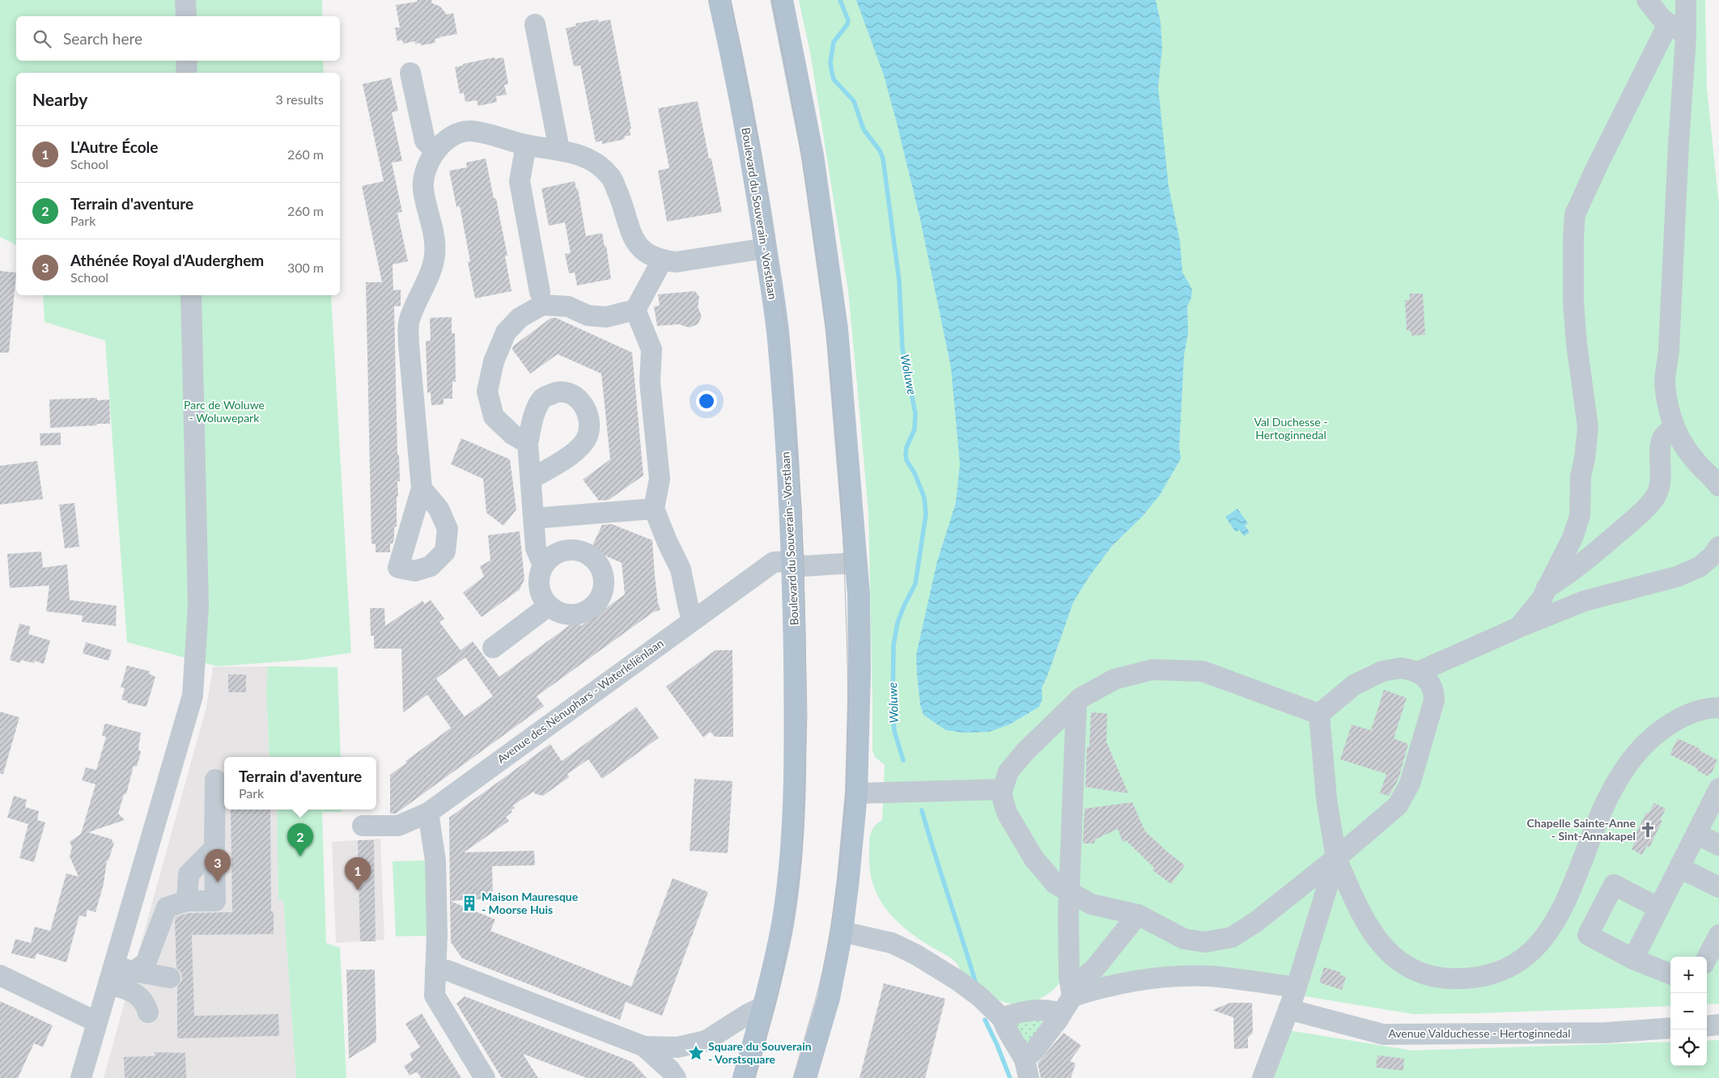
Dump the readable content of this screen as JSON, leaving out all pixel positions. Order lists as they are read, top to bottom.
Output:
{
  "streets": {
    "main road": ["Boulevard du Souverain - Vorstlaan"],
    "street": ["Avenue des Nénuphars - Waterleliënlaan", "Avenue Valduchesse - Hertoginnedal"]
  },
  "crossings": [
    ["Boulevard du Souverain - Vorstlaan", "Avenue des Nénuphars - Waterleliënlaan"]
  ],
  "water": ["Woluwe"],
  "parks": ["Parc de Woluwe - Woluwepark", "Val Duchesse - Hertoginnedal"],
  "places": {
    "church": ["Chapelle Sainte-Anne - Sint-Annakapel"],
    "building": ["Maison Mauresque - Moorse Huis"],
    "place": ["Square du Souverain - Vorstsquare"]
  },
  "page": {
    "search": "Search here",
    "heading": ["Nearby", "3 results"],
    "list": [
      {
        "mark": "1",
        "name": "L'Autre École",
        "note": "School",
        "value": "260 m"
      },
      {
        "mark": "2",
        "name": "Terrain d'aventure",
        "note": "Park",
        "value": "260 m"
      },
      {
        "mark": "3",
        "name": "Athénée Royal d'Auderghem",
        "note": "School",
        "value": "300 m"
      }
    ],
    "popup": ["Terrain d'aventure", "Park"],
    "pins": ["2", "3", "1"],
    "map_buttons": ["+", "−"]
  }
}
